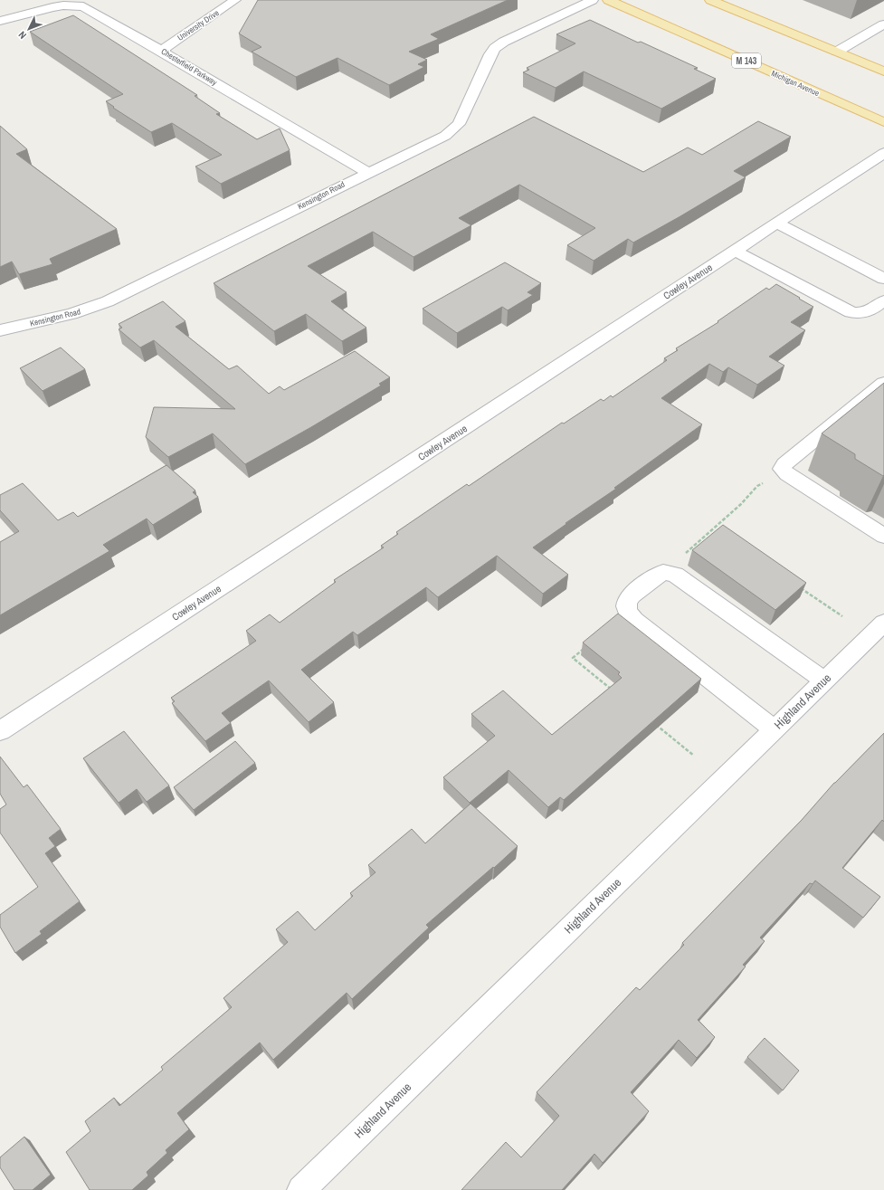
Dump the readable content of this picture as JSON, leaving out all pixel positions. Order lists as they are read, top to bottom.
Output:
{
  "streets": {
    "main road": ["M 143", "Michigan Avenue"],
    "street": [
      "University Drive",
      "Chesterfield Parkway",
      "Kensington Road",
      "Cowley Avenue",
      "Highland Avenue"
    ]
  },
  "crossings": [
    ["University Drive", "Chesterfield Parkway"],
    ["Chesterfield Parkway", "Kensington Road"]
  ],
  "north": "bottom left"
}
